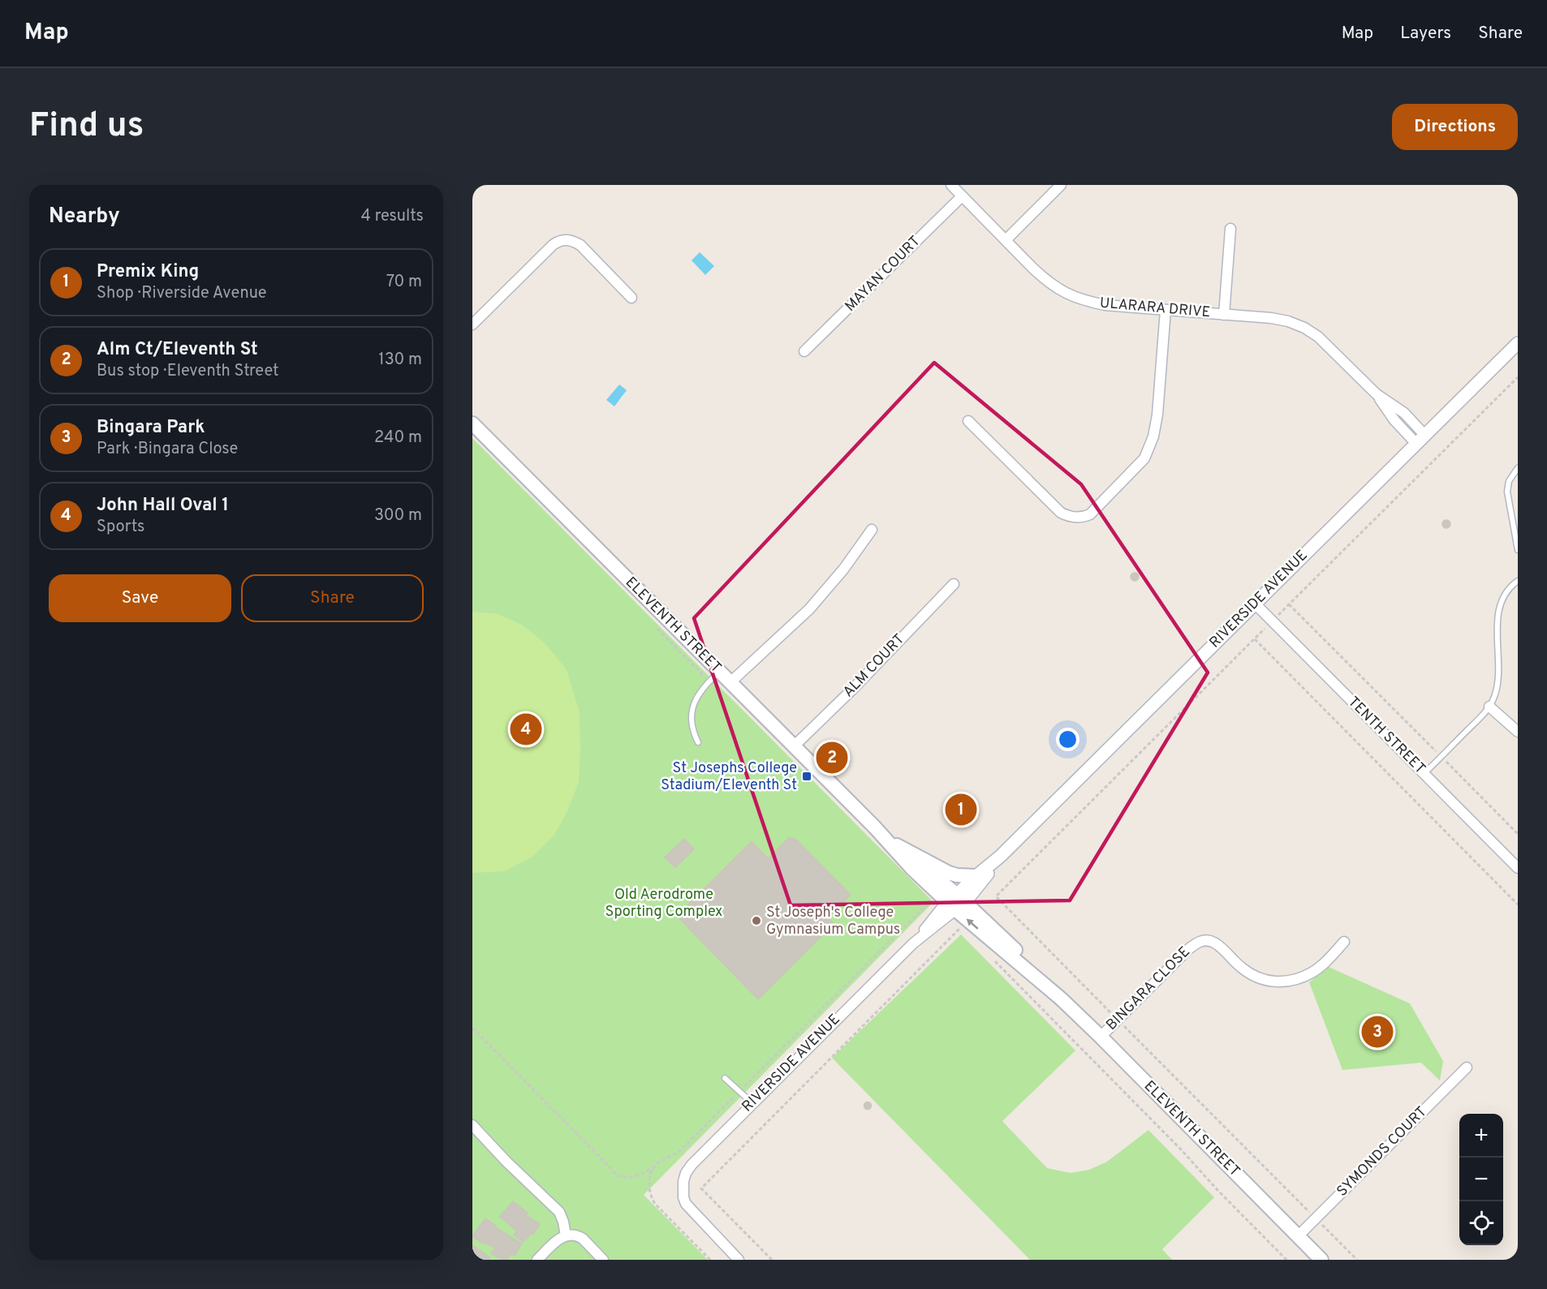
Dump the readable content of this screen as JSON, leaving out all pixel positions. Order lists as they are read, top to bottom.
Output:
{
  "streets": {
    "main road": ["ELEVENTH STREET"],
    "street": [
      "MAYAN COURT",
      "ULARARA DRIVE",
      "RIVERSIDE AVENUE",
      "ALM COURT",
      "TENTH STREET",
      "BINGARA CLOSE",
      "SYMONDS COURT"
    ]
  },
  "crossings": [
    ["MAYAN COURT", "ULARARA DRIVE"],
    ["ULARARA DRIVE", "RIVERSIDE AVENUE"],
    ["RIVERSIDE AVENUE", "ELEVENTH STREET"],
    ["RIVERSIDE AVENUE", "TENTH STREET"],
    ["ELEVENTH STREET", "ALM COURT"],
    ["ELEVENTH STREET", "BINGARA CLOSE"],
    ["ELEVENTH STREET", "SYMONDS COURT"]
  ],
  "parks": ["Old Aerodrome Sporting Complex"],
  "places": {
    "transit": ["St Josephs College Stadium/Eleventh St"],
    "other": ["St Joseph's College Gymnasium Campus"]
  },
  "page": {
    "header": "Map",
    "nav": ["Map", "Layers", "Share"],
    "buttons": [
      "Directions",
      ["Save", "Share"]
    ],
    "title": "Find us",
    "heading": ["Nearby", "4 results"],
    "list": [
      {
        "mark": "1",
        "name": "Premix King",
        "note": "Shop · Riverside Avenue",
        "value": "70 m"
      },
      {
        "mark": "2",
        "name": "Alm Ct/Eleventh St",
        "note": "Bus stop · Eleventh Street",
        "value": "130 m"
      },
      {
        "mark": "3",
        "name": "Bingara Park",
        "note": "Park · Bingara Close",
        "value": "240 m"
      },
      {
        "mark": "4",
        "name": "John Hall Oval 1",
        "note": "Sports",
        "value": "300 m"
      }
    ],
    "pins": [
      "4",
      "2",
      "1",
      "3"
    ],
    "map_buttons": ["+", "−"]
  }
}
